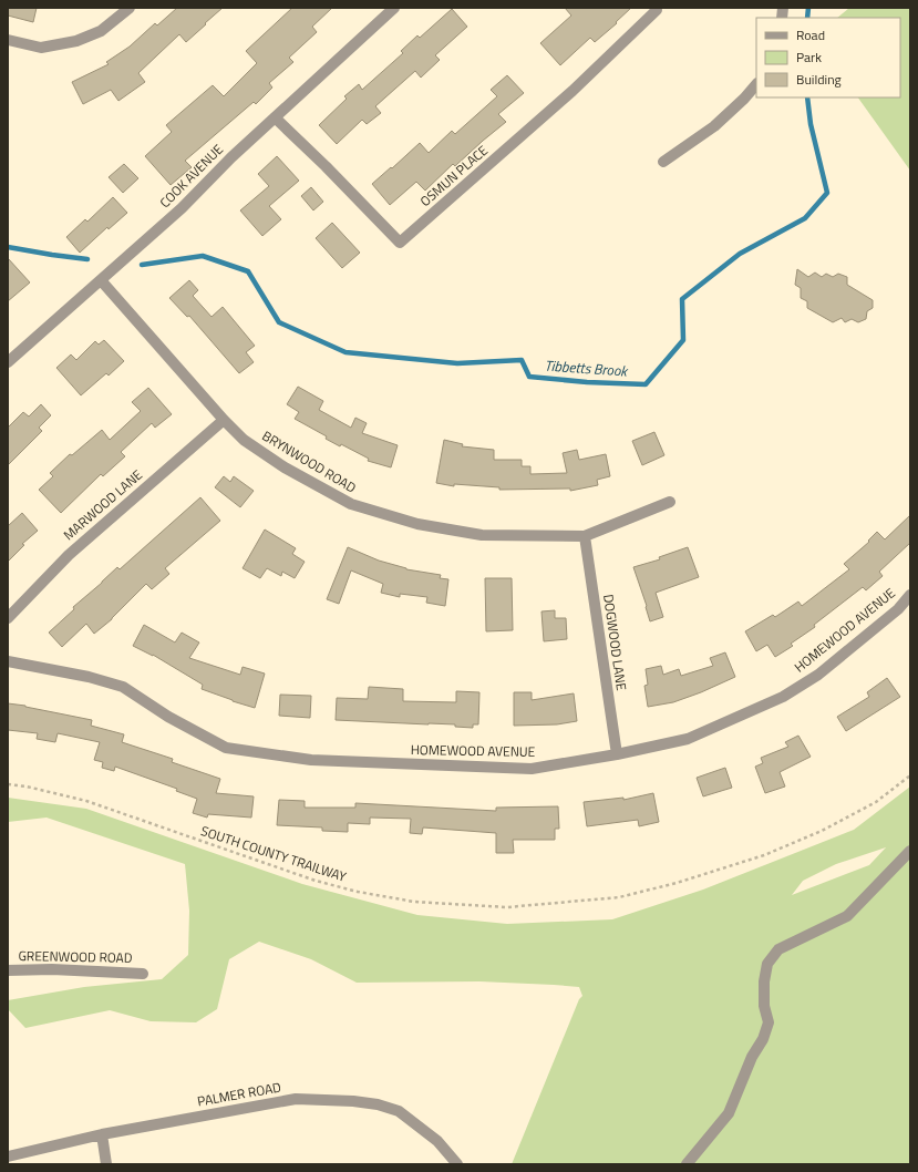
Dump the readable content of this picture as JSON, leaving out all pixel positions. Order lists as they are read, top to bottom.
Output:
{
  "streets": {
    "street": [
      "COOK AVENUE",
      "OSMUN PLACE",
      "BRYNWOOD ROAD",
      "MARWOOD LANE",
      "HOMEWOOD AVENUE",
      "DOGWOOD LANE",
      "GREENWOOD ROAD",
      "PALMER ROAD"
    ],
    "path": ["SOUTH COUNTY TRAILWAY"]
  },
  "crossings": [
    ["COOK AVENUE", "OSMUN PLACE"],
    ["COOK AVENUE", "BRYNWOOD ROAD"],
    ["BRYNWOOD ROAD", "MARWOOD LANE"],
    ["BRYNWOOD ROAD", "DOGWOOD LANE"],
    ["HOMEWOOD AVENUE", "DOGWOOD LANE"]
  ],
  "water": ["Tibbetts Brook"],
  "legend": ["Road", "Park", "Building"]
}
